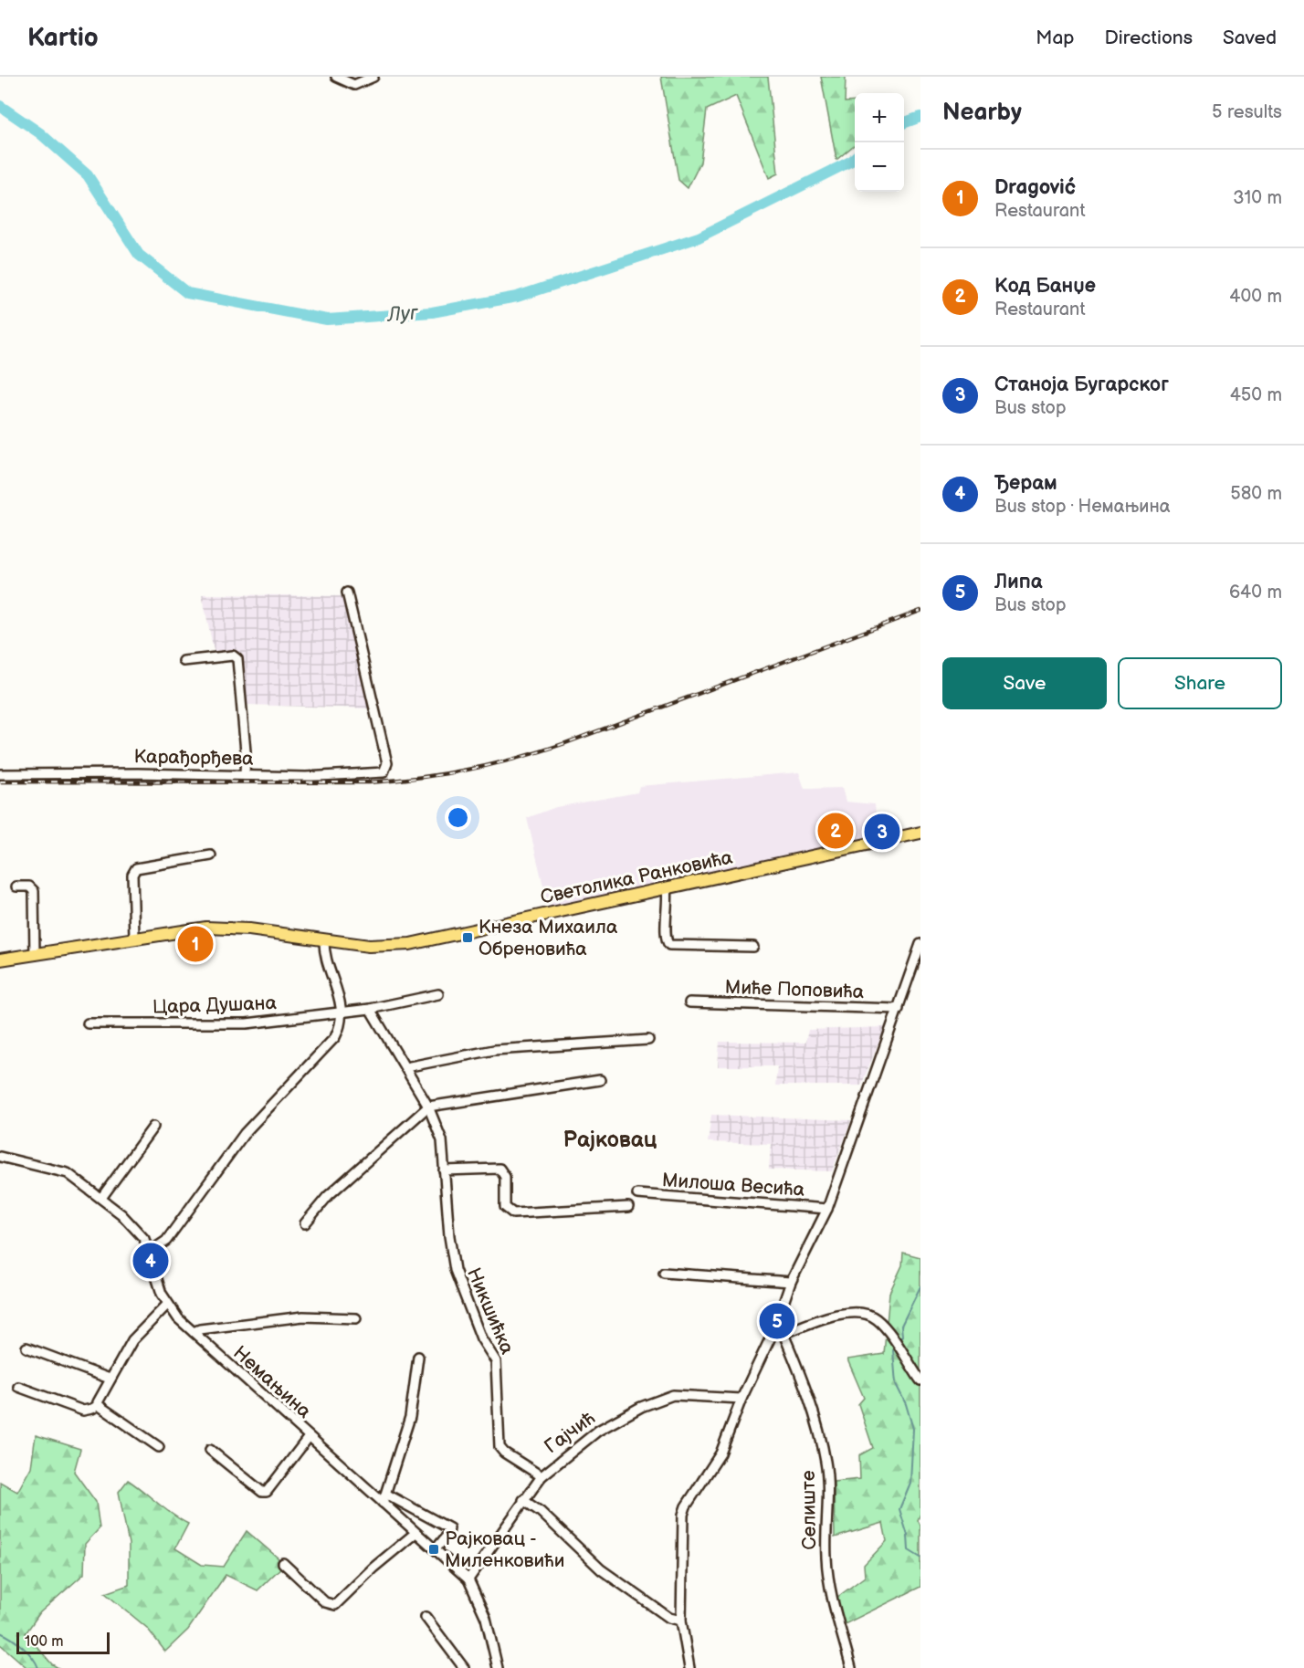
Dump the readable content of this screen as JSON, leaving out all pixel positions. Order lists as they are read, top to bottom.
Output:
{
  "streets": {
    "main road": ["Светолика Ранковића"],
    "street": [
      "Карађорђева",
      "Миће Поповића",
      "Цара Душана",
      "Милоша Весића",
      "Никшићка",
      "Немањина",
      "Гајчић",
      "Селиште"
    ]
  },
  "crossings": [
    ["Никшићка", "Гајчић"],
    ["Немањина", "Гајчић"]
  ],
  "districts": ["Рајковац"],
  "water": ["Луг"],
  "places": {
    "transit": ["Кнеза Михаила Обреновића", "Рајковац - Миленковићи"]
  },
  "scale_bar": "100 m",
  "page": {
    "header": "Kartio",
    "nav": ["Map", "Directions", "Saved"],
    "heading": ["Nearby", "5 results"],
    "map_buttons": ["+", "−"],
    "list": [
      {
        "mark": "1",
        "name": "Dragović",
        "note": "Restaurant",
        "value": "310 m"
      },
      {
        "mark": "2",
        "name": "Код Банџе",
        "note": "Restaurant",
        "value": "400 m"
      },
      {
        "mark": "3",
        "name": "Станоја Бугарског",
        "note": "Bus stop",
        "value": "450 m"
      },
      {
        "mark": "4",
        "name": "Ђерам",
        "note": "Bus stop · Немањина",
        "value": "580 m"
      },
      {
        "mark": "5",
        "name": "Липа",
        "note": "Bus stop",
        "value": "640 m"
      }
    ],
    "buttons": ["Save", "Share"],
    "pins": [
      "2",
      "3",
      "1",
      "4",
      "5"
    ],
    "scale": "100 m"
  }
}
